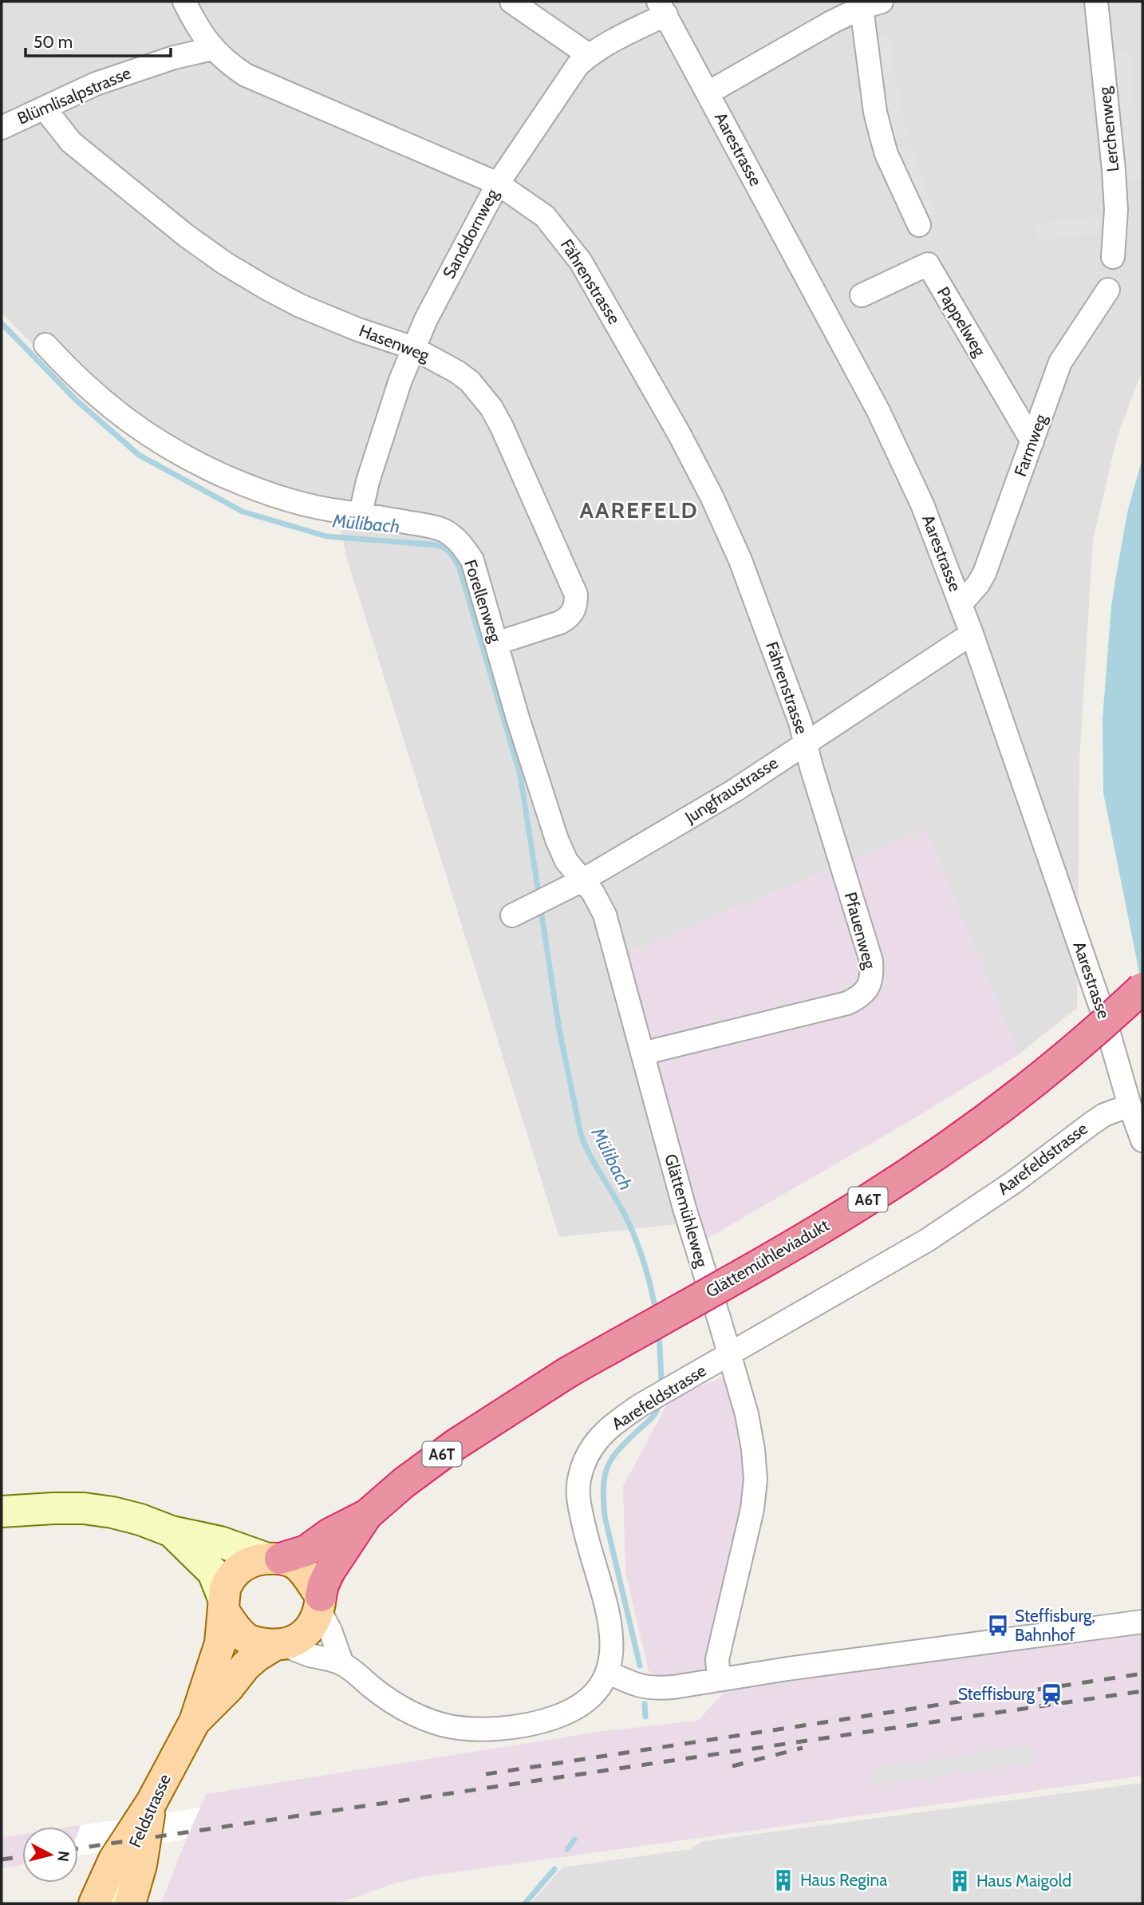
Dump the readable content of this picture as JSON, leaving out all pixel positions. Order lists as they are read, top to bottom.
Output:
{
  "streets": {
    "highway": ["A6T", "Glättemühleviadukt"],
    "main road": ["Feldstrasse"],
    "street": [
      "Blümlisalpstrasse",
      "Lerchenweg",
      "Aarestrasse",
      "Sanddornweg",
      "Fährenstrasse",
      "Pappelweg",
      "Hasenweg",
      "Farmweg",
      "Forellenweg",
      "Jungfraustrasse",
      "Pfauenweg",
      "Aarefeldstrasse",
      "Glättemühleweg"
    ]
  },
  "crossings": [
    ["Blümlisalpstrasse", "Fährenstrasse"],
    ["Blümlisalpstrasse", "Hasenweg"],
    ["Aarestrasse", "Sanddornweg"],
    ["Aarestrasse", "Farmweg"],
    ["Aarestrasse", "Jungfraustrasse"],
    ["Aarestrasse", "Aarefeldstrasse"],
    ["Sanddornweg", "Fährenstrasse"],
    ["Sanddornweg", "Hasenweg"],
    ["Sanddornweg", "Forellenweg"],
    ["Fährenstrasse", "Jungfraustrasse"],
    ["Fährenstrasse", "Pfauenweg"],
    ["Pappelweg", "Farmweg"],
    ["Hasenweg", "Forellenweg"],
    ["Forellenweg", "Jungfraustrasse"],
    ["Forellenweg", "Glättemühleweg"],
    ["Jungfraustrasse", "Pfauenweg"],
    ["Jungfraustrasse", "Glättemühleweg"],
    ["Pfauenweg", "Glättemühleweg"],
    ["Aarefeldstrasse", "A6T"],
    ["Aarefeldstrasse", "Glättemühleweg"],
    ["Aarefeldstrasse", "Feldstrasse"],
    ["A6T", "Glättemühleviadukt"],
    ["A6T", "Feldstrasse"]
  ],
  "districts": ["AAREFELD"],
  "water": ["Mülibach"],
  "places": {
    "bus stop": ["Steffisburg, Bahnhof"],
    "station": ["Steffisburg"],
    "building": ["Haus Regina", "Haus Maigold"]
  },
  "scale_bar": "50 m",
  "north": "right"
}
